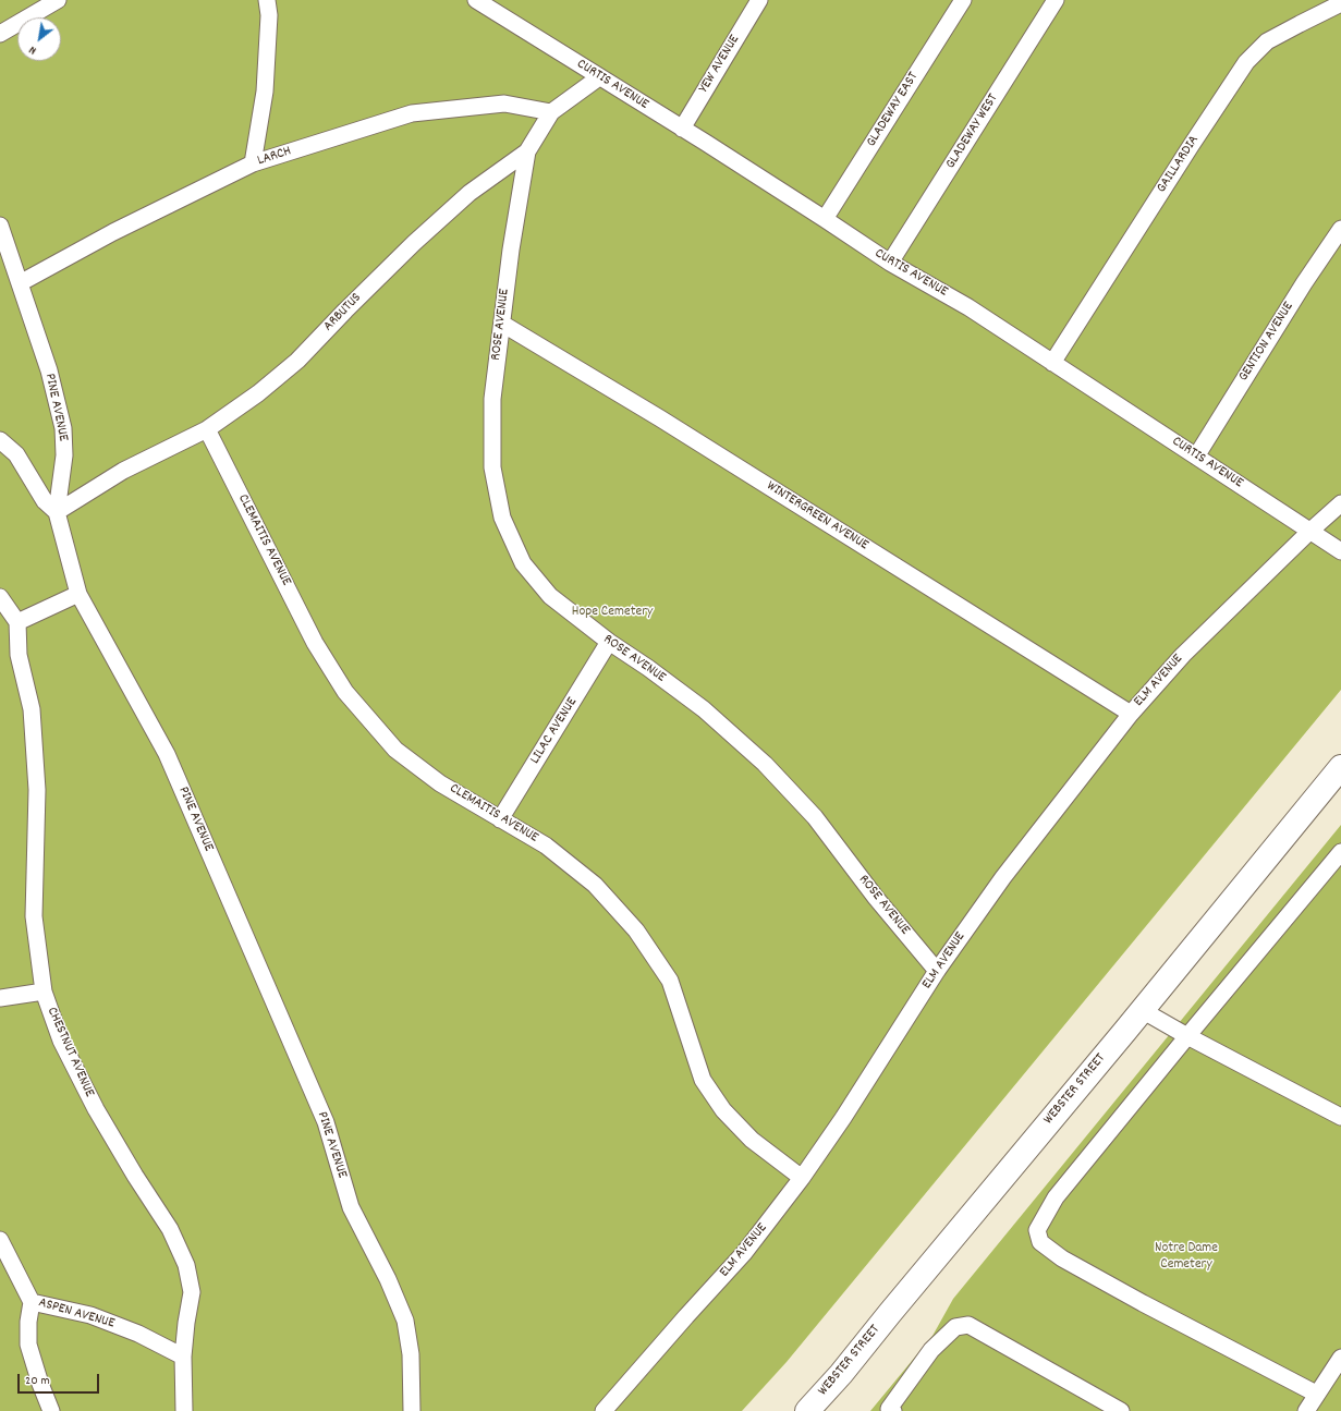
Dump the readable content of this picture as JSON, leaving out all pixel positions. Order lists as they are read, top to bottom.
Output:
{
  "streets": {
    "main road": ["WEBSTER STREET"],
    "lane": [
      "YEW AVENUE",
      "CURTIS AVENUE",
      "GLADEWAY EAST",
      "GLADEWAY WEST",
      "LARCH",
      "GAILLARDIA",
      "ARBUTUS",
      "ROSE AVENUE",
      "GENTION AVENUE",
      "PINE AVENUE",
      "WINTERGREEN AVENUE",
      "CLEMAITIS AVENUE",
      "ELM AVENUE",
      "LILAC AVENUE",
      "CHESTNUT AVENUE",
      "ASPEN AVENUE"
    ]
  },
  "crossings": [
    ["YEW AVENUE", "CURTIS AVENUE"],
    ["CURTIS AVENUE", "GLADEWAY EAST"],
    ["CURTIS AVENUE", "GLADEWAY WEST"],
    ["CURTIS AVENUE", "GAILLARDIA"],
    ["CURTIS AVENUE", "ARBUTUS"],
    ["CURTIS AVENUE", "GENTION AVENUE"],
    ["CURTIS AVENUE", "ELM AVENUE"],
    ["LARCH", "ARBUTUS"],
    ["LARCH", "PINE AVENUE"],
    ["ARBUTUS", "ROSE AVENUE"],
    ["ARBUTUS", "PINE AVENUE"],
    ["ARBUTUS", "CLEMAITIS AVENUE"],
    ["ROSE AVENUE", "WINTERGREEN AVENUE"],
    ["ROSE AVENUE", "ELM AVENUE"],
    ["ROSE AVENUE", "LILAC AVENUE"],
    ["WINTERGREEN AVENUE", "ELM AVENUE"],
    ["CLEMAITIS AVENUE", "ELM AVENUE"],
    ["CLEMAITIS AVENUE", "LILAC AVENUE"],
    ["CHESTNUT AVENUE", "ASPEN AVENUE"]
  ],
  "parks": ["Hope Cemetery", "Notre Dame Cemetery"],
  "scale_bar": "20 m",
  "north": "bottom left"
}
